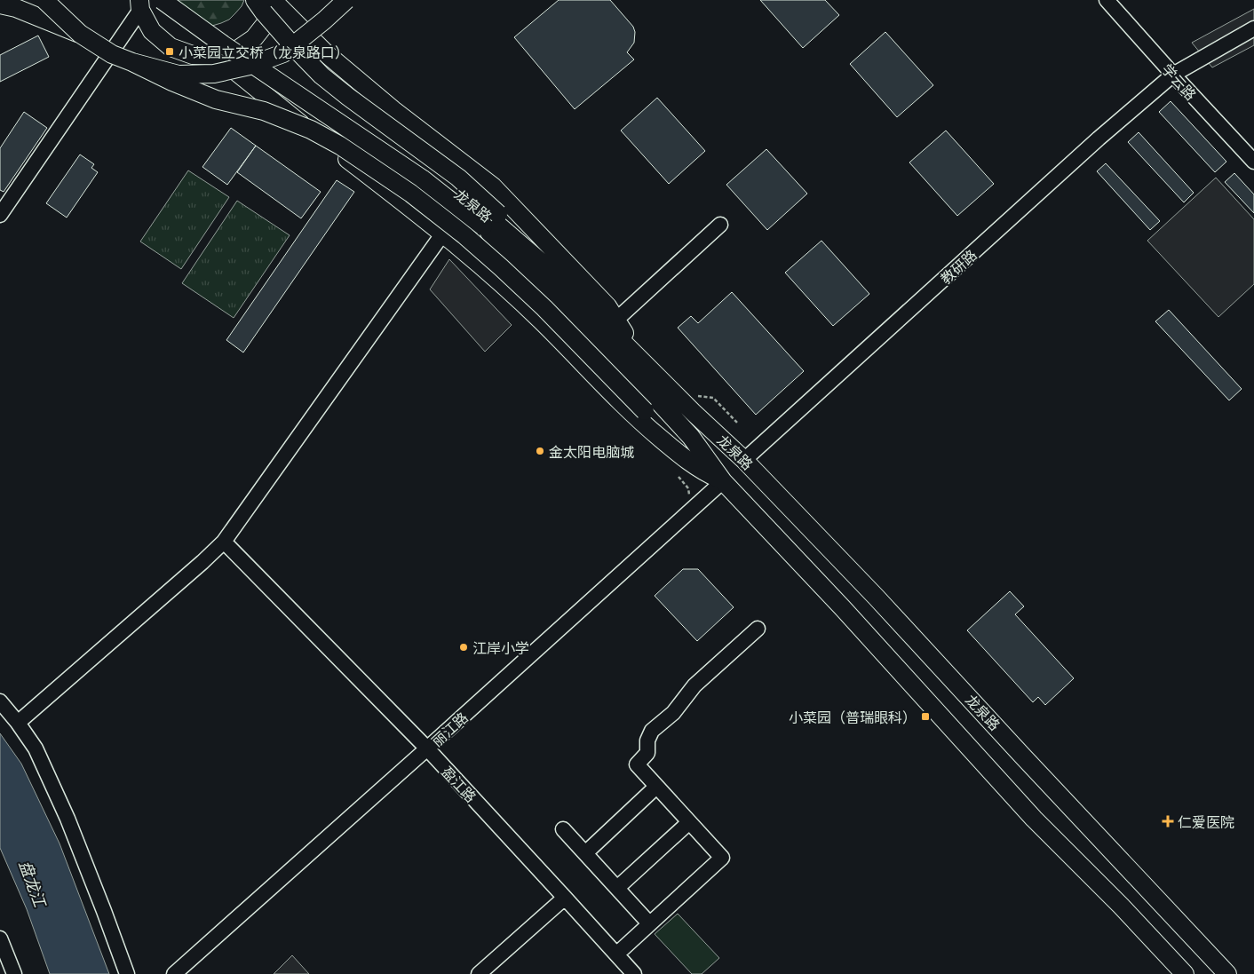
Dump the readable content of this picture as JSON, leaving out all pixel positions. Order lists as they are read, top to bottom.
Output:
{
  "streets": {
    "main road": ["龙泉路"],
    "street": [
      "学云路",
      "教研路",
      "丽江路",
      "盈江路"
    ]
  },
  "crossings": [
    ["学云路", "教研路"],
    ["龙泉路", "教研路"],
    ["龙泉路", "丽江路"],
    ["丽江路", "盈江路"]
  ],
  "water": ["盘龙江"],
  "places": {
    "transit": ["小菜园立交桥（龙泉路口）", "小菜园（普瑞眼科）"],
    "other": ["金太阳电脑城", "江岸小学"],
    "health": ["仁爱医院"]
  }
}
